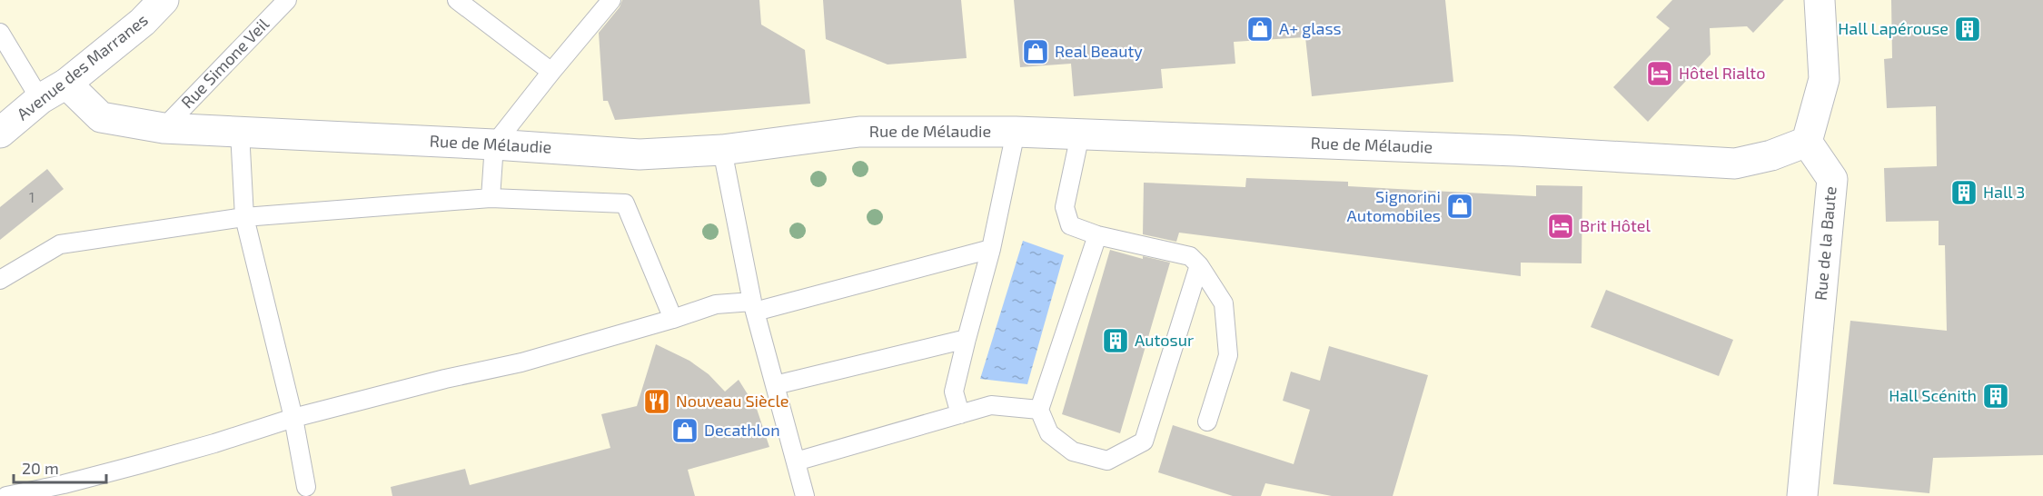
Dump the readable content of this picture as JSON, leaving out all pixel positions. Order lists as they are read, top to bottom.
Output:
{
  "streets": {
    "street": ["Avenue des Marranes", "Rue de Mélaudie", "Rue de la Baute"],
    "lane": ["Rue Simone Veil"]
  },
  "crossings": [
    ["Rue Simone Veil", "Rue de Mélaudie"],
    ["Avenue des Marranes", "Rue de Mélaudie"],
    ["Rue de Mélaudie", "Rue de la Baute"]
  ],
  "places": {
    "shop": [
      "A+ glass",
      "Real Beauty",
      "Signorini Automobiles",
      "Decathlon"
    ],
    "building": [
      "Hall Lapérouse",
      "Hall 3",
      "Autosur",
      "Hall Scénith"
    ],
    "hotel": ["Hôtel Rialto", "Brit Hôtel"],
    "restaurant": ["Nouveau Siècle"]
  },
  "house_numbers": ["1"],
  "scale_bar": "20 m"
}
